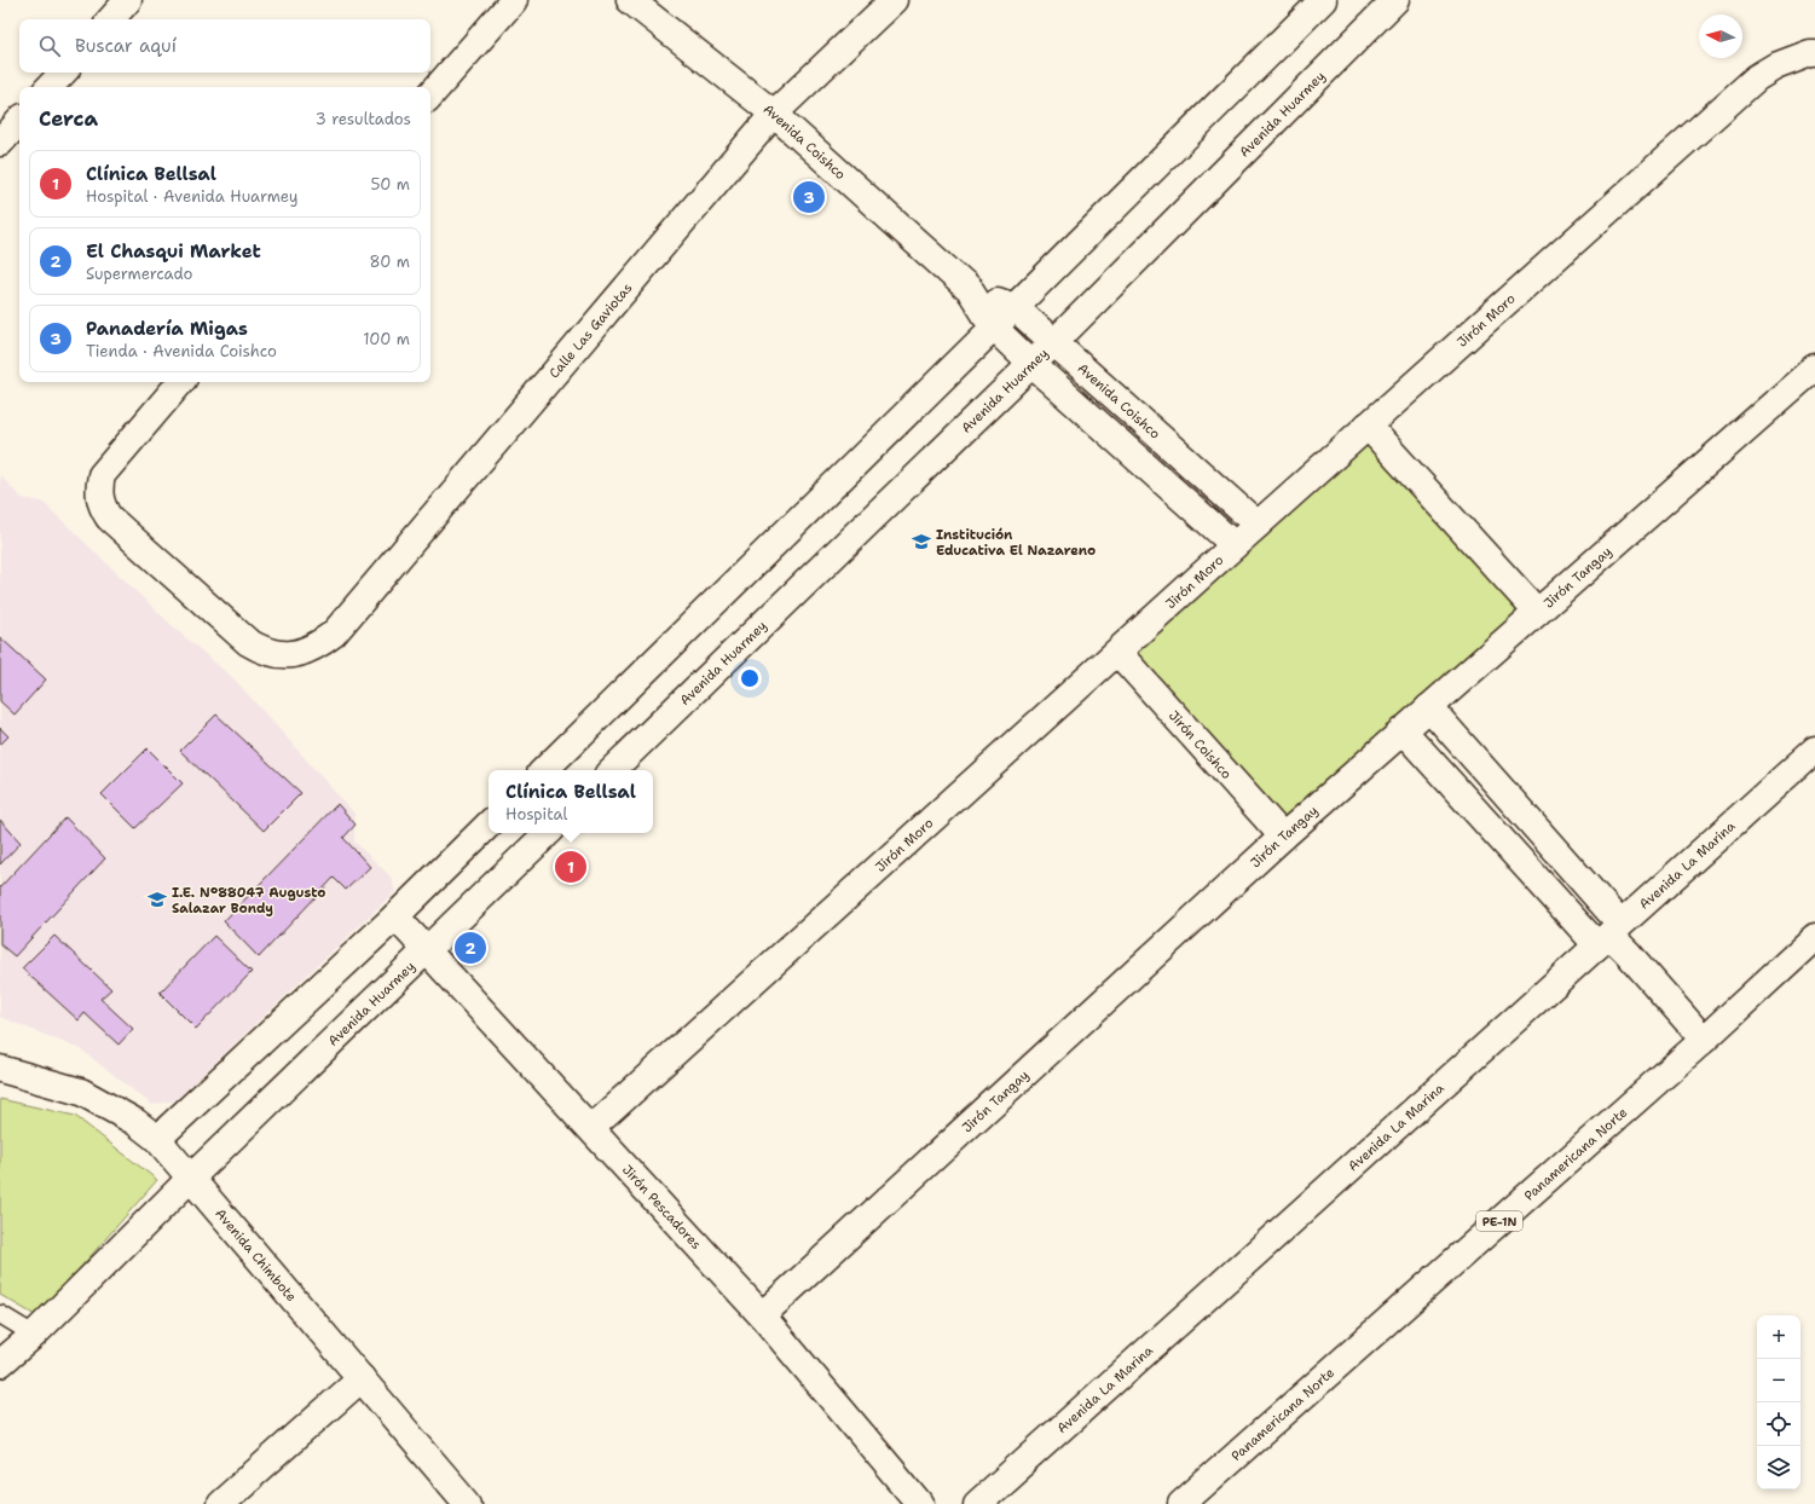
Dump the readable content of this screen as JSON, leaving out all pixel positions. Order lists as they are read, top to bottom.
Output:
{
  "streets": {
    "main road": [
      "Avenida Huarmey",
      "Avenida Coishco",
      "Jirón Moro",
      "Calle Las Gaviotas",
      "Jirón Tangay",
      "Jirón Coishco",
      "Avenida La Marina",
      "Panamericana Norte",
      "Jirón Pescadores",
      "PE-1N",
      "Avenida Chimbote"
    ]
  },
  "crossings": [
    ["Avenida Huarmey", "Avenida Coishco"],
    ["Avenida Huarmey", "Jirón Pescadores"],
    ["Avenida Huarmey", "Avenida Chimbote"],
    ["Avenida Coishco", "Jirón Moro"],
    ["Avenida Coishco", "Calle Las Gaviotas"],
    ["Jirón Moro", "Jirón Coishco"],
    ["Jirón Moro", "Jirón Pescadores"],
    ["Jirón Tangay", "Jirón Coishco"],
    ["Jirón Tangay", "Jirón Pescadores"]
  ],
  "places": {
    "school or university": ["Institución Educativa El Nazareno", "I.E. N°88047 Augusto Salazar Bondy"]
  },
  "north": "left",
  "page": {
    "search": "Buscar aquí",
    "heading": ["Cerca", "3 resultados"],
    "list": [
      {
        "mark": "1",
        "name": "Clínica Bellsal",
        "note": "Hospital · Avenida Huarmey",
        "value": "50 m"
      },
      {
        "mark": "2",
        "name": "El Chasqui Market",
        "note": "Supermercado",
        "value": "80 m"
      },
      {
        "mark": "3",
        "name": "Panadería Migas",
        "note": "Tienda · Avenida Coishco",
        "value": "100 m"
      }
    ],
    "pins": ["3", "1", "2"],
    "popup": ["Clínica Bellsal", "Hospital"],
    "map_buttons": ["+", "−"]
  }
}
